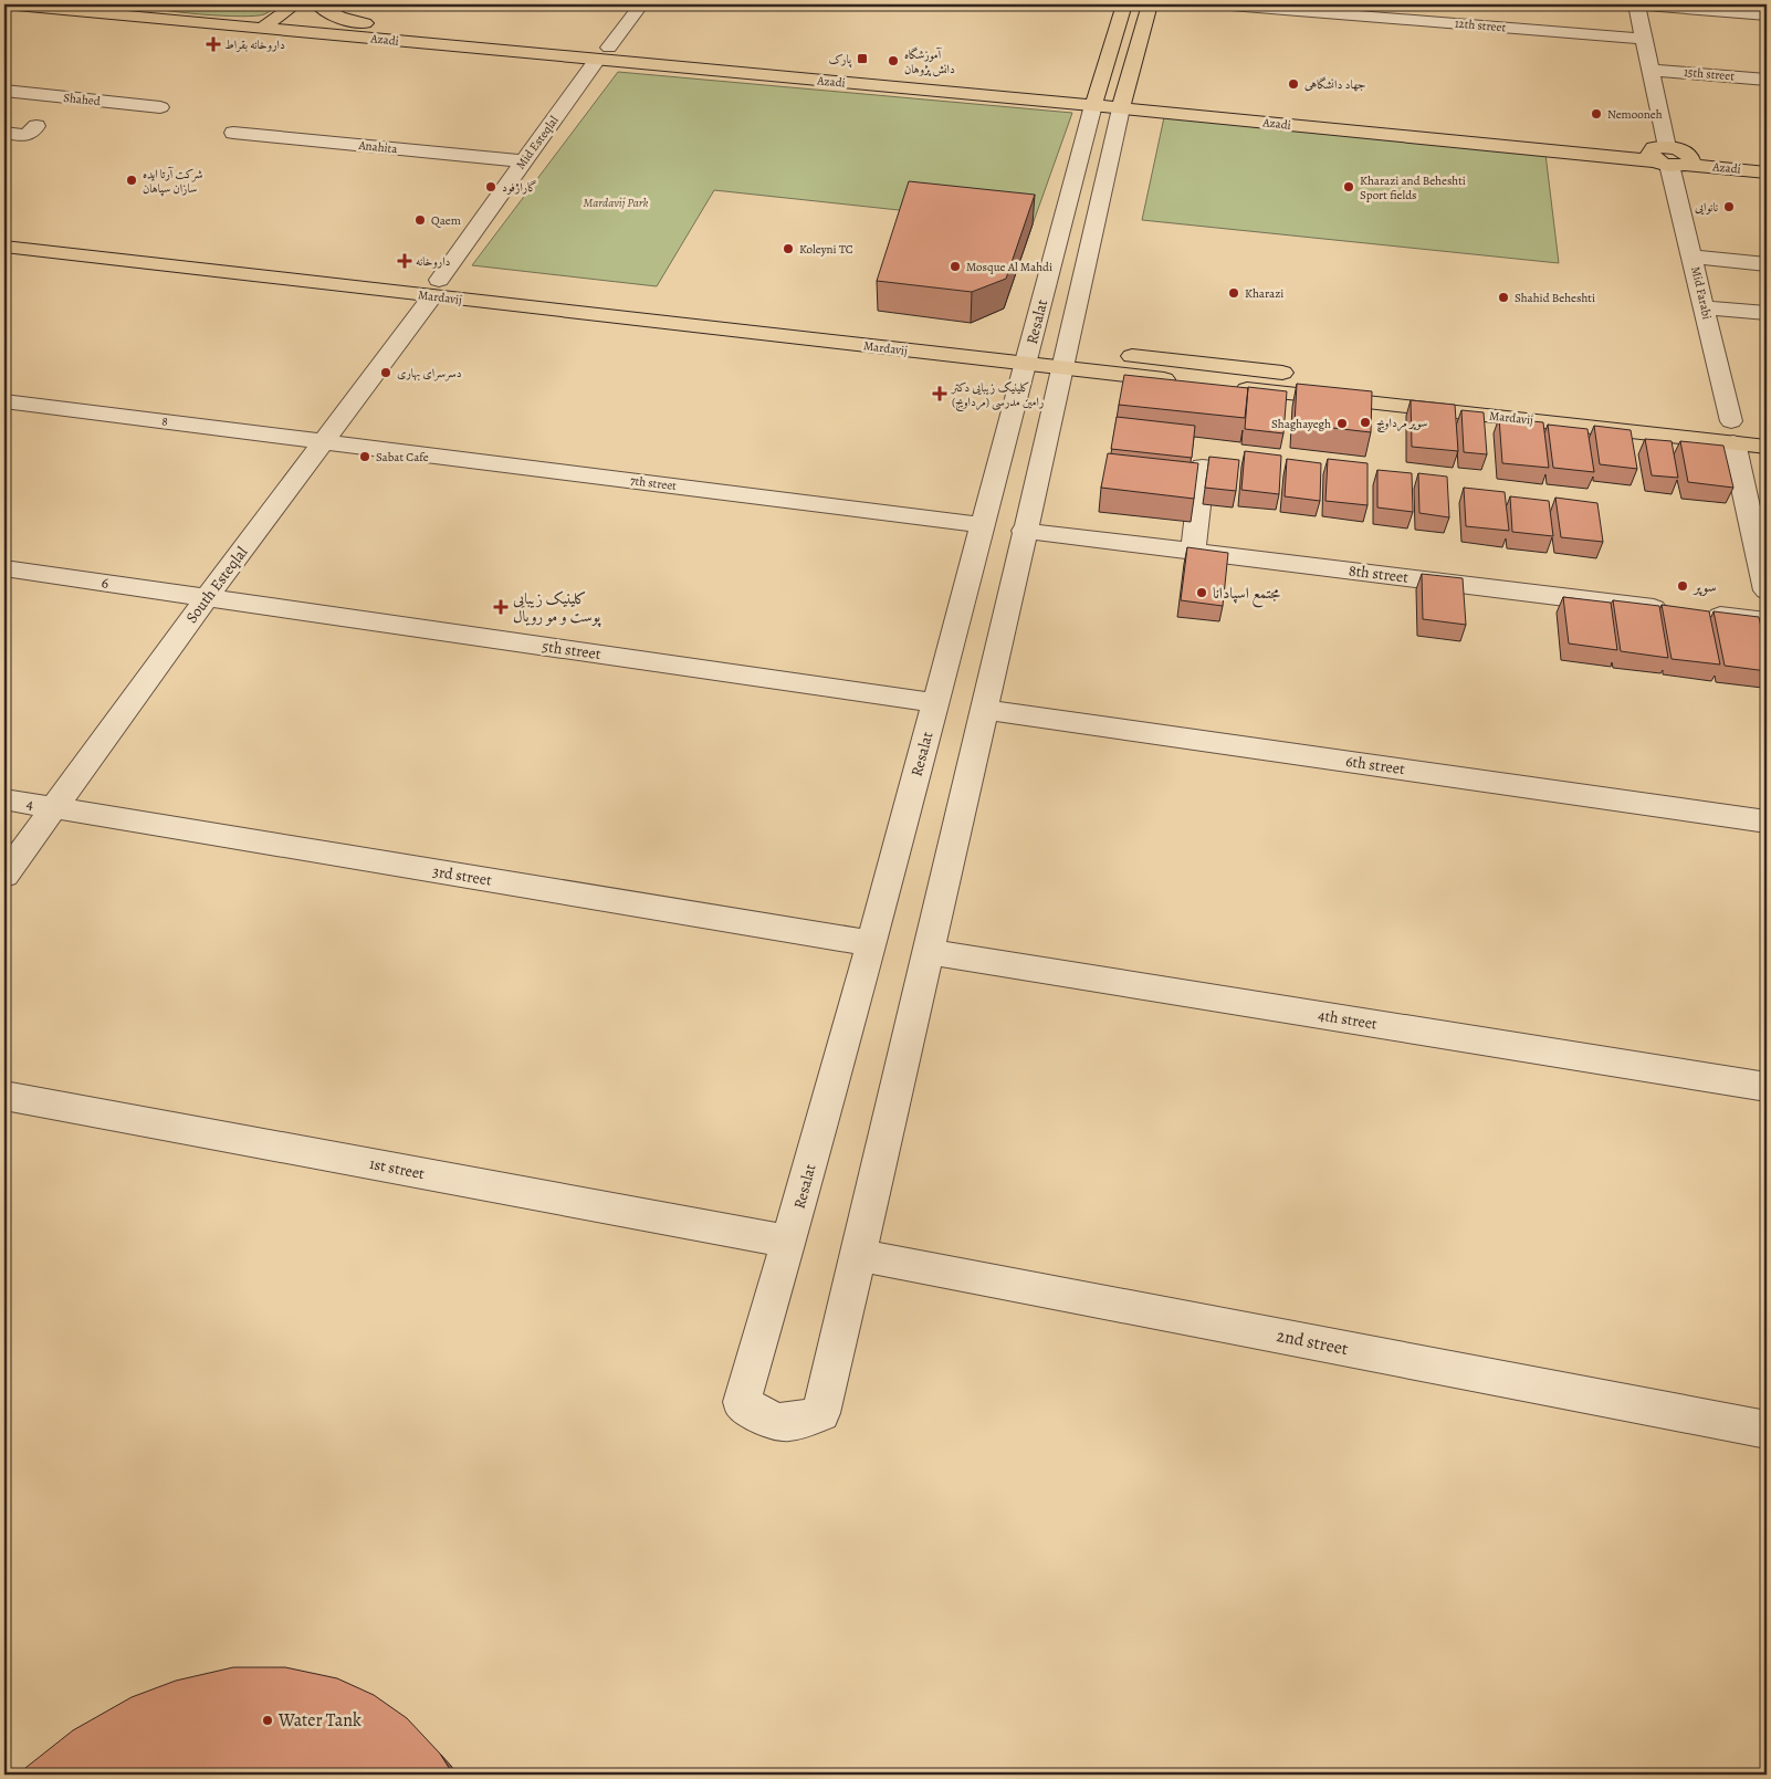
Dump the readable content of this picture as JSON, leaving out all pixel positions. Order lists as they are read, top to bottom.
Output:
{
  "streets": {
    "main road": ["Azadi", "Mardavij"],
    "street": [
      "12th street",
      "15th street",
      "Shahed",
      "Mid Esteqlal",
      "Anahita",
      "Mid Farabi",
      "Resalat",
      "8",
      "7th street",
      "8th street",
      "6",
      "South Esteqlal",
      "5th street",
      "6th street",
      "4",
      "3rd street",
      "4th street",
      "1st street",
      "2nd street"
    ]
  },
  "crossings": [
    ["12th street", "Mid Farabi"],
    ["Azadi", "Mid Esteqlal"],
    ["Azadi", "Mid Farabi"],
    ["Azadi", "Resalat"],
    ["15th street", "Mid Farabi"],
    ["Mid Esteqlal", "Anahita"],
    ["Mid Esteqlal", "Mardavij"],
    ["Mid Esteqlal", "South Esteqlal"],
    ["Mid Farabi", "Mardavij"],
    ["Mardavij", "Resalat"],
    ["Mardavij", "South Esteqlal"],
    ["Resalat", "7th street"],
    ["Resalat", "5th street"],
    ["Resalat", "3rd street"],
    ["Resalat", "1st street"],
    ["Resalat", "2nd street"],
    ["8", "7th street"],
    ["8", "South Esteqlal"],
    ["7th street", "South Esteqlal"],
    ["6", "South Esteqlal"],
    ["6", "5th street"],
    ["South Esteqlal", "5th street"],
    ["South Esteqlal", "4"],
    ["South Esteqlal", "3rd street"],
    ["4", "3rd street"]
  ],
  "parks": ["Mardavij Park"],
  "places": {
    "health": [
      "داروخانه بقراط",
      "داروخانه",
      "کلینیک زیبایی دکتر رامین مدرسی (مرداویج)",
      "کلینیک زیبایی پوست و مو رویال"
    ],
    "transit": ["پارک"],
    "other": [
      "آموزشگاه دانش پژوهان",
      "جهاد دانشگاهی",
      "Nemooneh",
      "شرکت آرتا ایده سازان سپاهان",
      "گاراژفود",
      "Kharazi and Beheshti Sport fields",
      "نانوایی",
      "Qaem",
      "Koleyni TC",
      "Mosque Al Mahdi",
      "Kharazi",
      "Shahid Beheshti",
      "دسرسرای بهاری",
      "سوپر مرداویچ",
      "Shaghayegh",
      "Sabat Cafe",
      "سوپر",
      "مجتمع اسپادانا",
      "Water Tank"
    ]
  }
}
